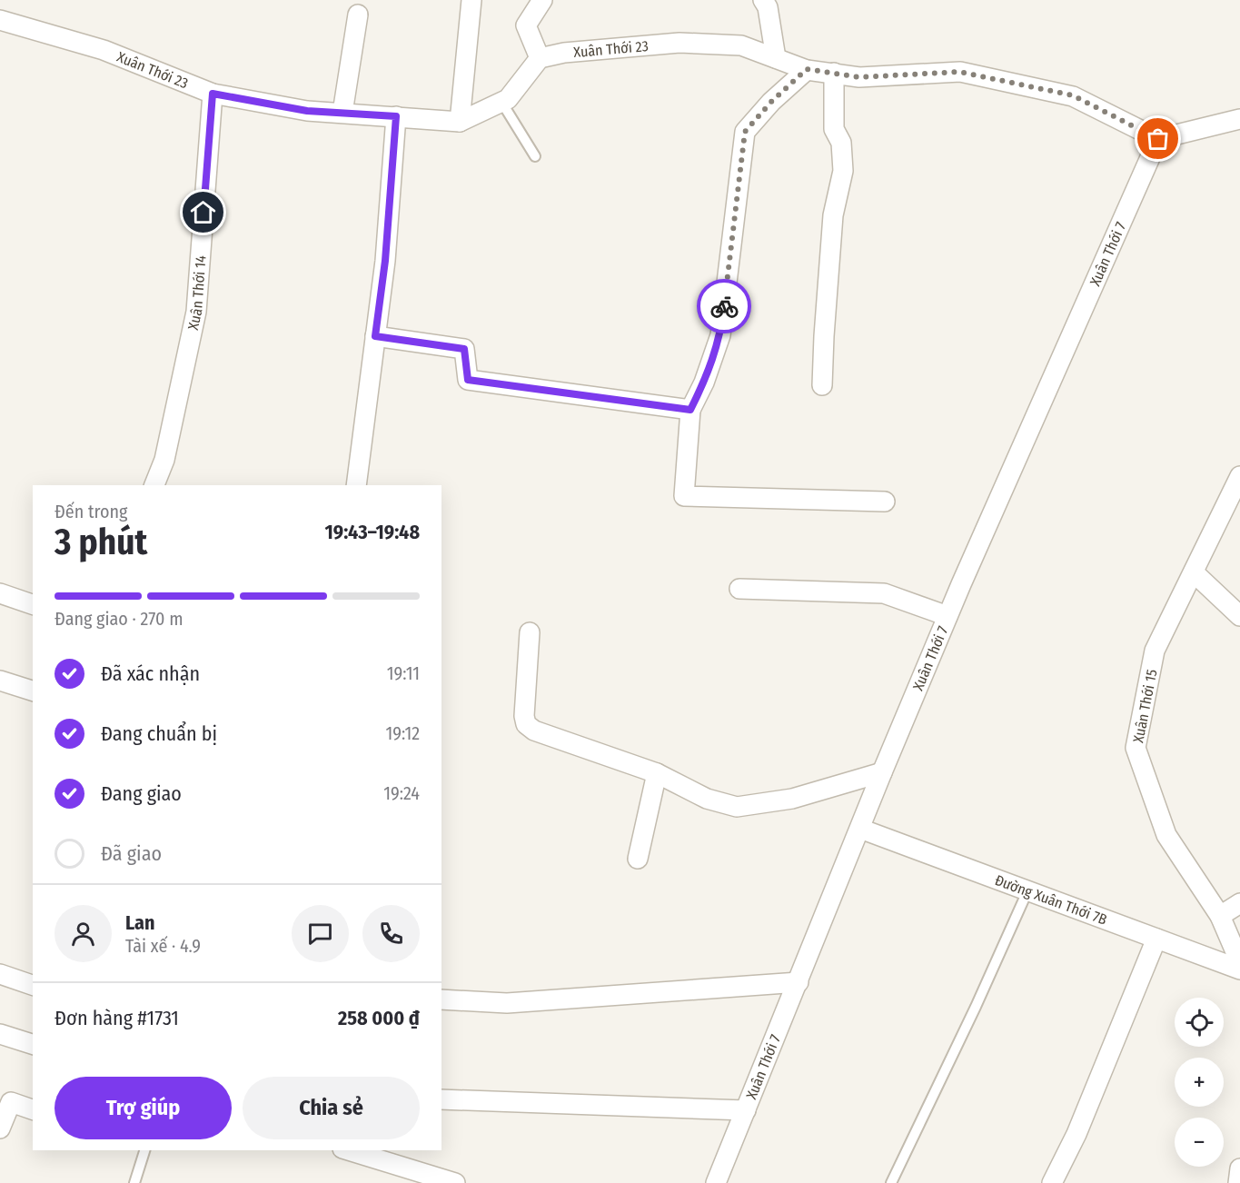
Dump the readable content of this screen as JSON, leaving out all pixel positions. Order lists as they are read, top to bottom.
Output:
{
  "streets": {
    "street": [
      "Xuân Thới 23",
      "Xuân Thới 7",
      "Xuân Thới 14",
      "Xuân Thới 15",
      "Đường Xuân Thới 7B"
    ]
  },
  "crossings": [
    ["Xuân Thới 23", "Xuân Thới 7"],
    ["Xuân Thới 23", "Xuân Thới 14"],
    ["Xuân Thới 7", "Đường Xuân Thới 7B"]
  ],
  "page": {
    "heading": ["3 phút", "Đến trong", "19:43–19:48"],
    "panel": [
      "Lan",
      "Tài xế · 4.9",
      "Đơn hàng #1731",
      "258 000 ₫"
    ],
    "bar": "Đang giao · 270 m",
    "list": [
      ["Đã xác nhận", "19:11"],
      ["Đang chuẩn bị", "19:12"],
      ["Đang giao", "19:24"],
      "Đã giao"
    ],
    "map_buttons": ["+", "−"],
    "buttons": ["Trợ giúp", "Chia sẻ"]
  }
}
